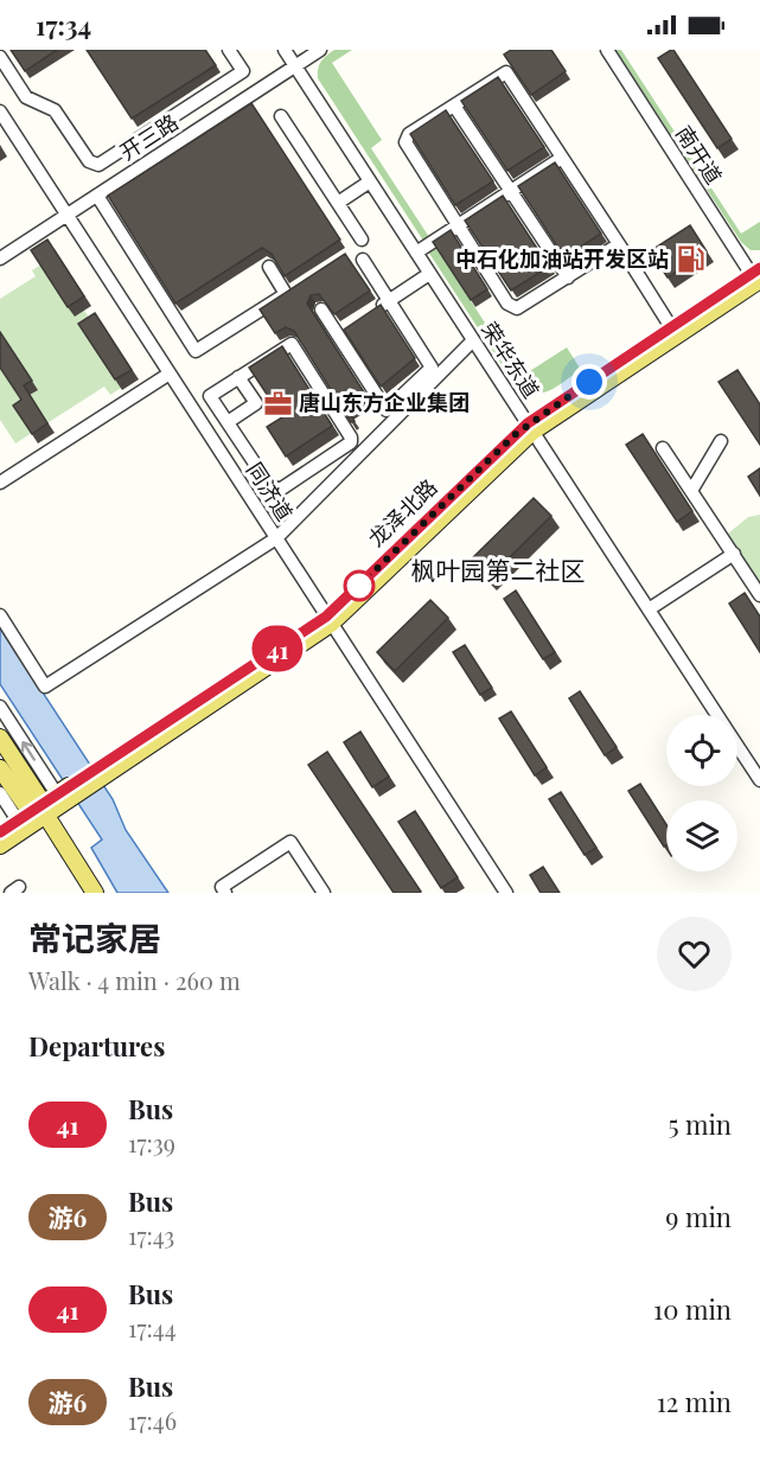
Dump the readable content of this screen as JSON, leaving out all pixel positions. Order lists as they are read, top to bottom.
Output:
{
  "streets": {
    "main road": ["龙泽北路"],
    "street": [
      "开三路",
      "南开道",
      "荣华东道",
      "同济道"
    ]
  },
  "crossings": [
    ["开三路", "荣华东道"],
    ["开三路", "同济道"],
    ["南开道", "龙泽北路"],
    ["荣华东道", "龙泽北路"],
    ["同济道", "龙泽北路"]
  ],
  "districts": ["枫叶园第二社区"],
  "places": {
    "fuel station": ["中石化加油站开发区站"],
    "office": ["唐山东方企业集团"]
  },
  "lines": ["bus line 41"],
  "page": {
    "status": "17:34",
    "on_map": "41",
    "heading": [
      ["常记家居", "Walk · 4 min · 260 m"],
      "Departures"
    ],
    "list": [
      {
        "mark": "41",
        "name": "Bus",
        "note": "17:39",
        "value": "5 min"
      },
      {
        "mark": "游6",
        "name": "Bus",
        "note": "17:43",
        "value": "9 min"
      },
      {
        "mark": "41",
        "name": "Bus",
        "note": "17:44",
        "value": "10 min"
      },
      {
        "mark": "游6",
        "name": "Bus",
        "note": "17:46",
        "value": "12 min"
      }
    ]
  }
}
